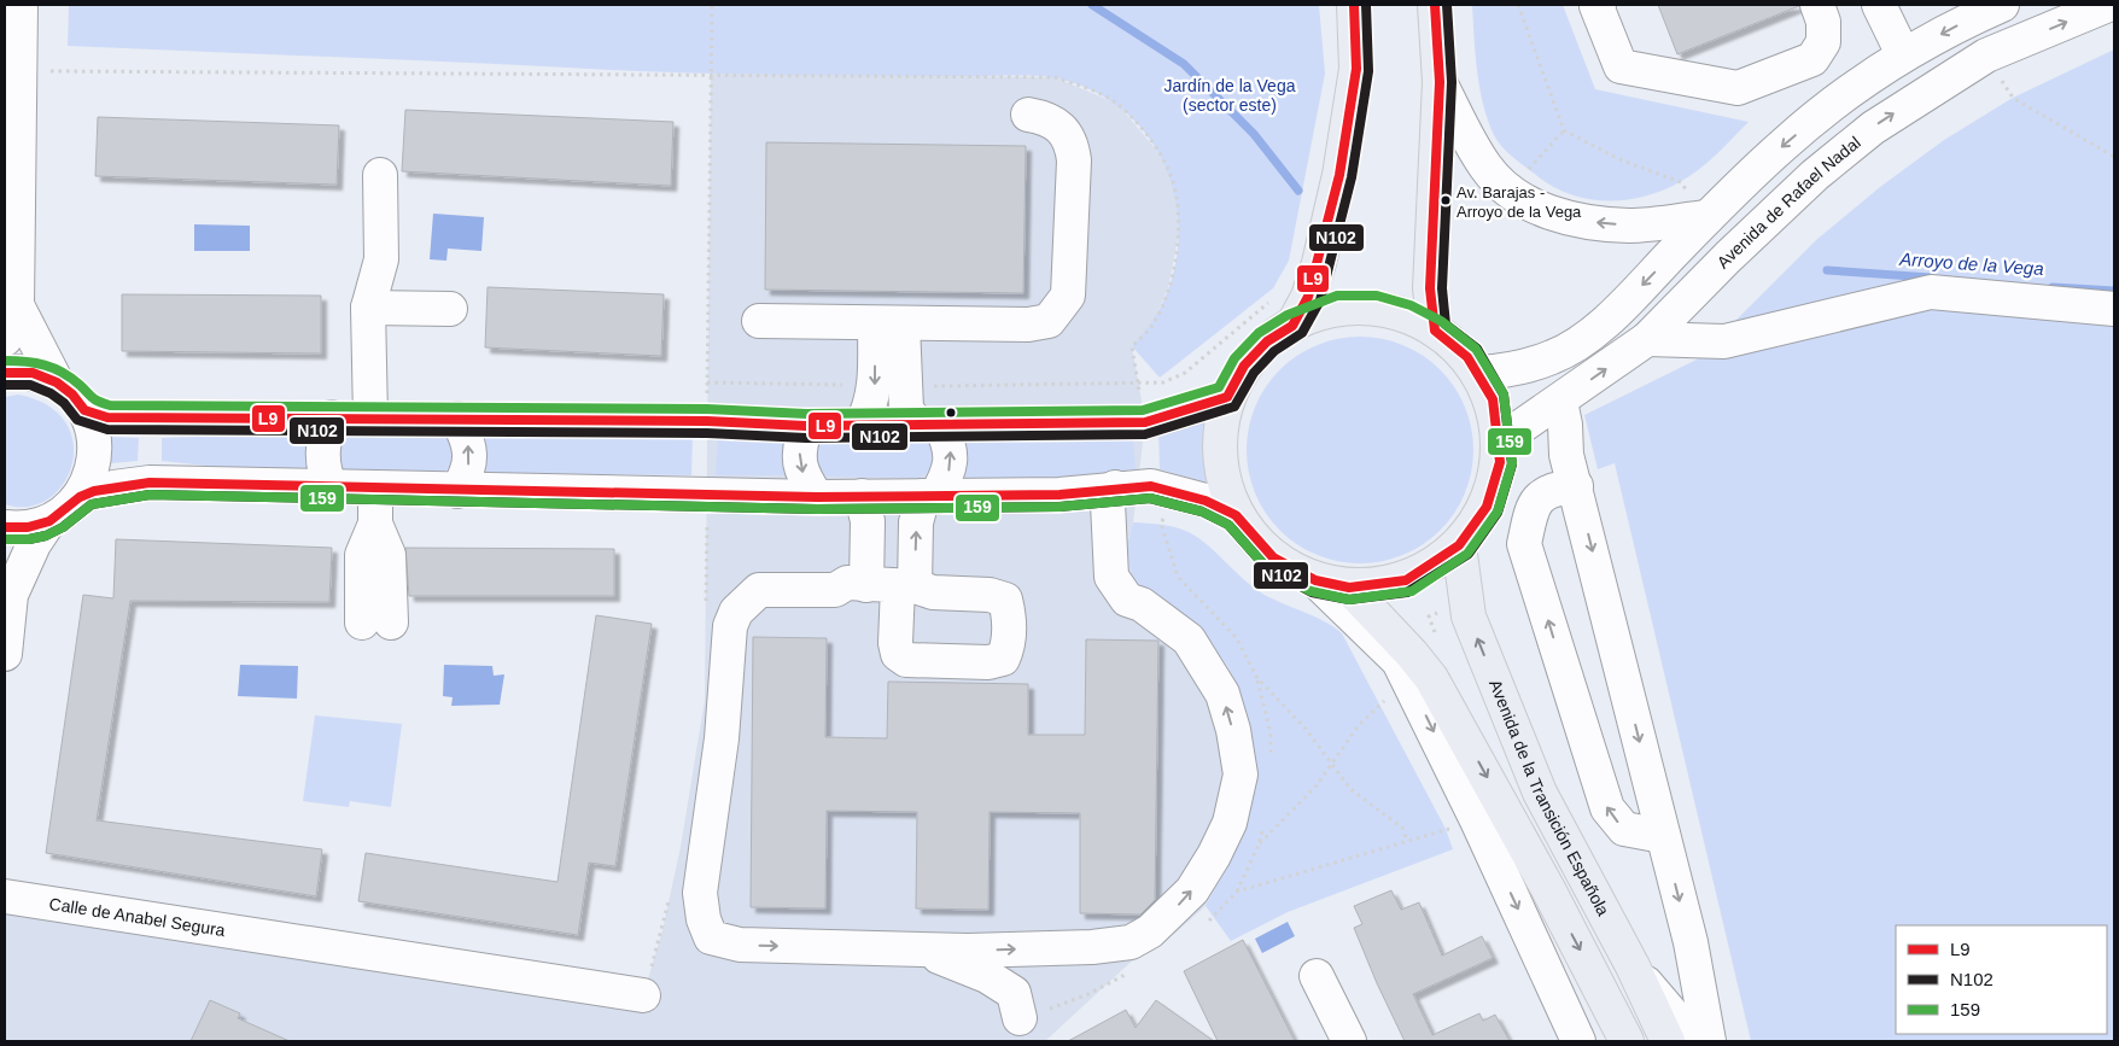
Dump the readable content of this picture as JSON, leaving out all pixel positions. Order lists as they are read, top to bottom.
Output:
{
  "streets": {
    "main road": ["Avenida de la Transición Española"],
    "street": ["Avenida de Rafael Nadal", "Calle de Anabel Segura"]
  },
  "water": ["Arroyo de la Vega"],
  "parks": ["Jardín de la Vega (sector este)"],
  "places": ["Av. Barajas - Arroyo de la Vega"],
  "lines": ["transit line L9", "transit line N102", "transit line 159"],
  "legend": ["L9", "N102", "159"]
}
